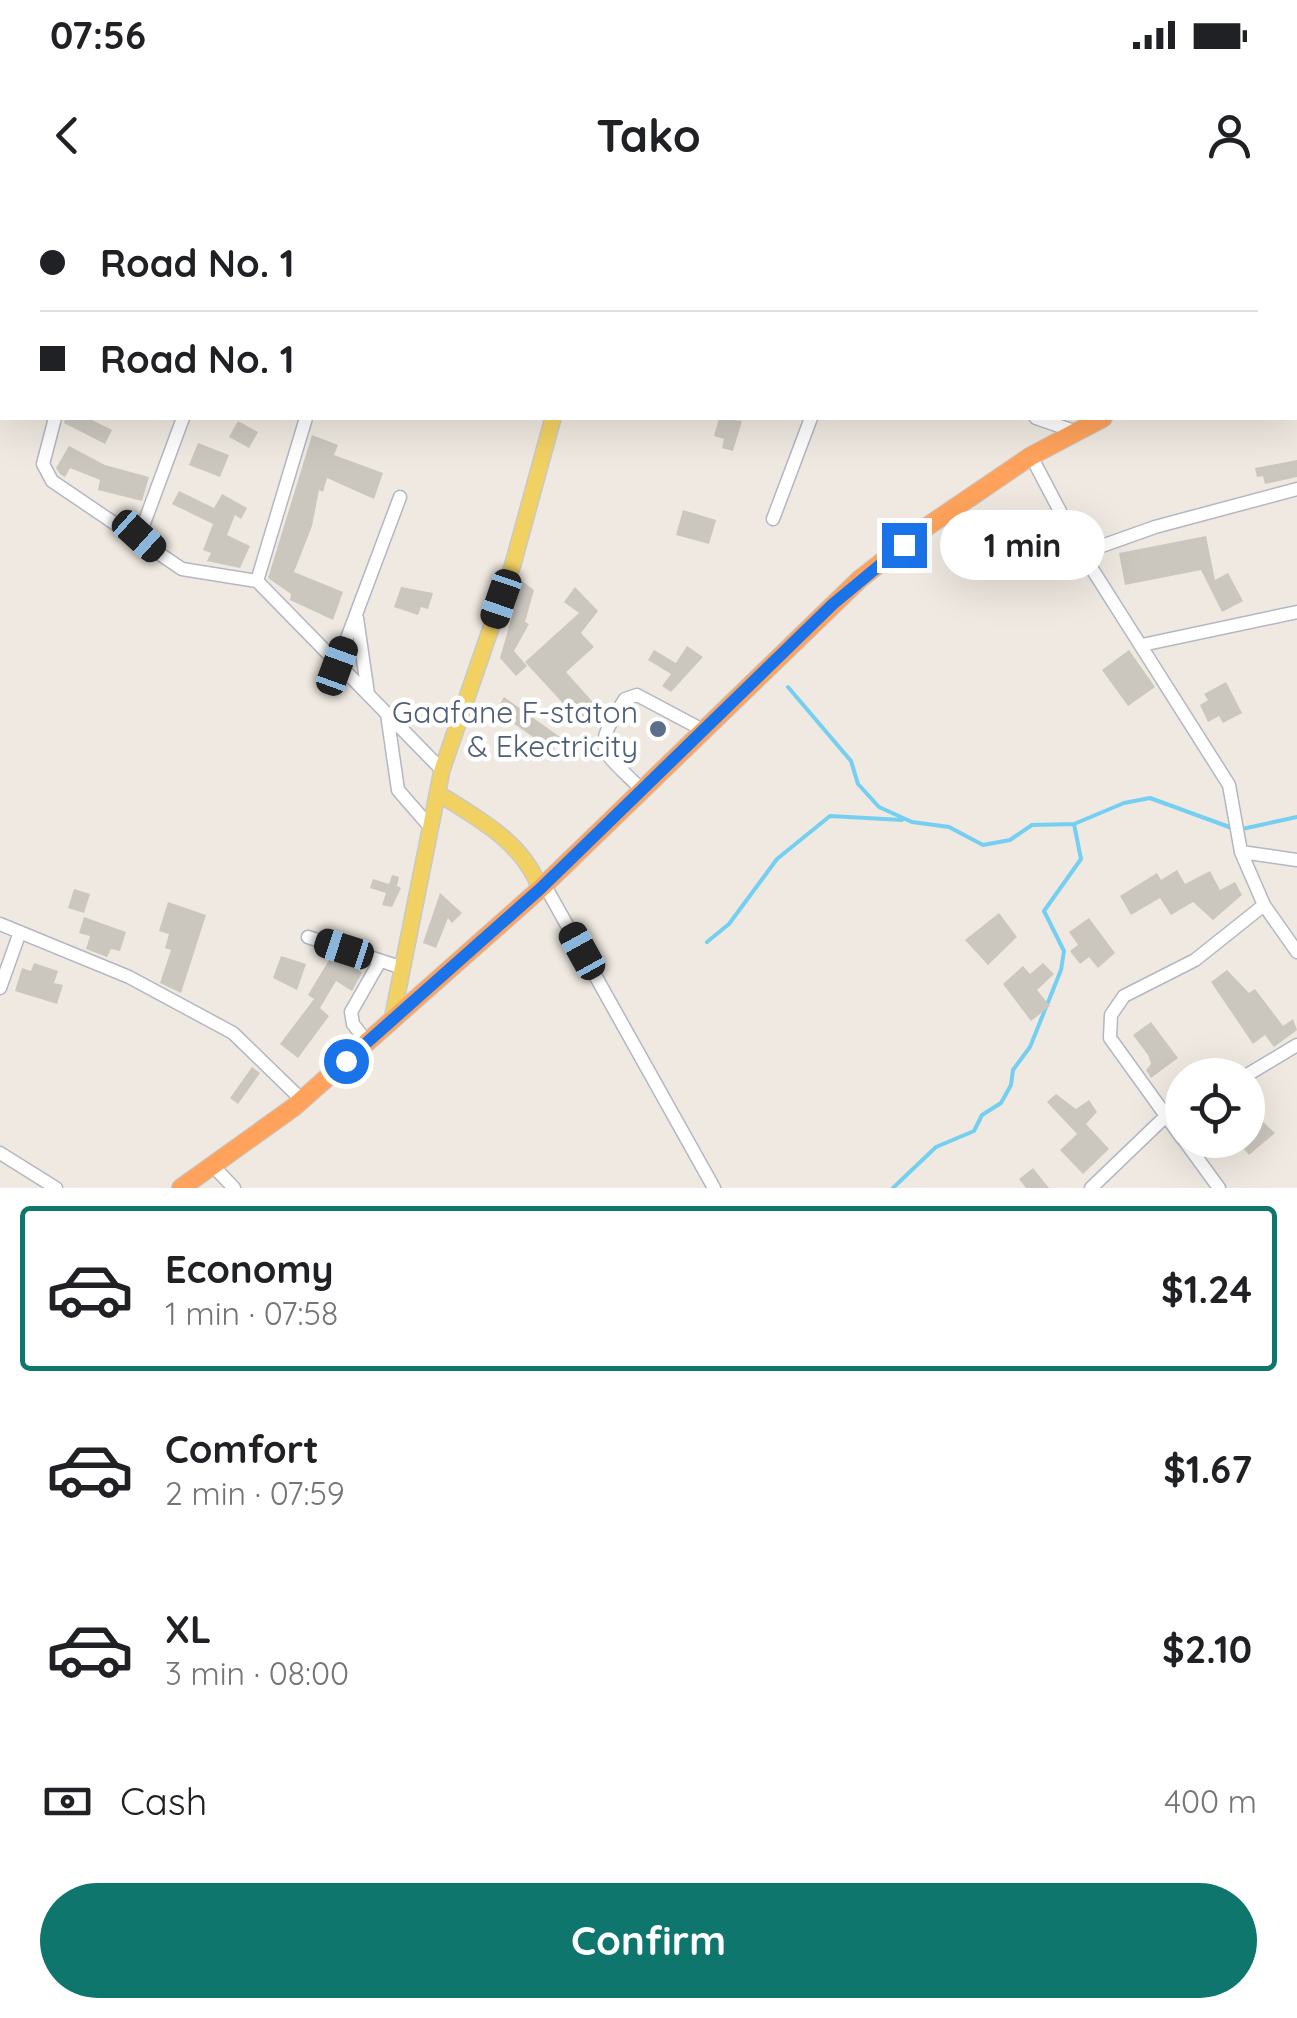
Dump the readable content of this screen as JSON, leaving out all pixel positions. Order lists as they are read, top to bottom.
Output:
{
  "places": ["Gaafane F-staton & Ekectricity"],
  "page": {
    "status": "07:56",
    "header": "Tako",
    "banner": ["Road No. 1", "Road No. 1"],
    "bubble": "1 min",
    "list": [
      {
        "name": "Economy",
        "note": "1 min · 07:58",
        "value": "$1.24"
      },
      {
        "name": "Comfort",
        "note": "2 min · 07:59",
        "value": "$1.67"
      },
      {
        "name": "XL",
        "note": "3 min · 08:00",
        "value": "$2.10"
      }
    ],
    "pay": ["Cash", "400 m"],
    "buttons": "Confirm"
  }
}
